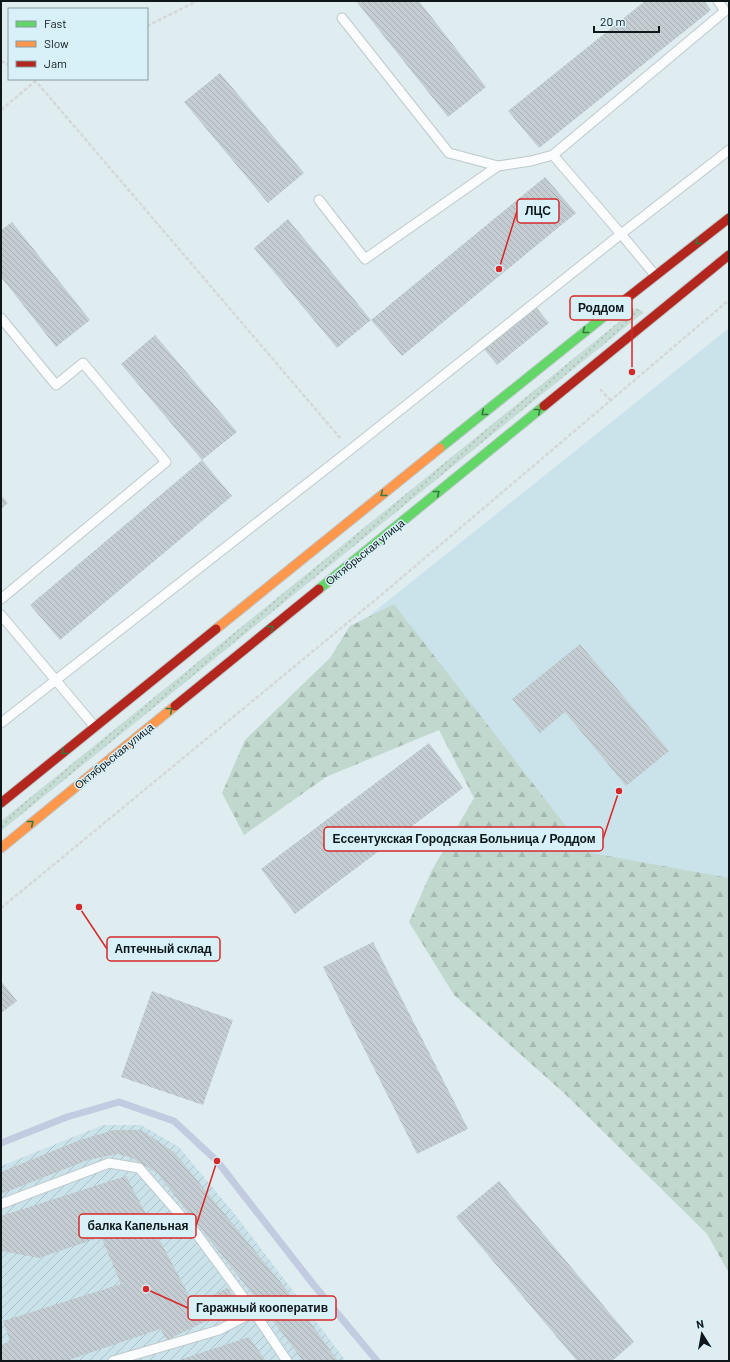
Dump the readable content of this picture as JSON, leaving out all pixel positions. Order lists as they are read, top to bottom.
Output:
{
  "streets": {
    "main road": ["Октябрьская улица"]
  },
  "places": [
    "ЛЦС",
    "Роддом",
    "Ессентукская Городская Больница / Роддом",
    "Аптечный склад",
    "балка Капельная",
    "Гаражный кооператив"
  ],
  "legend": ["Fast", "Slow", "Jam"],
  "scale_bar": "20 m",
  "north": "top"
}
